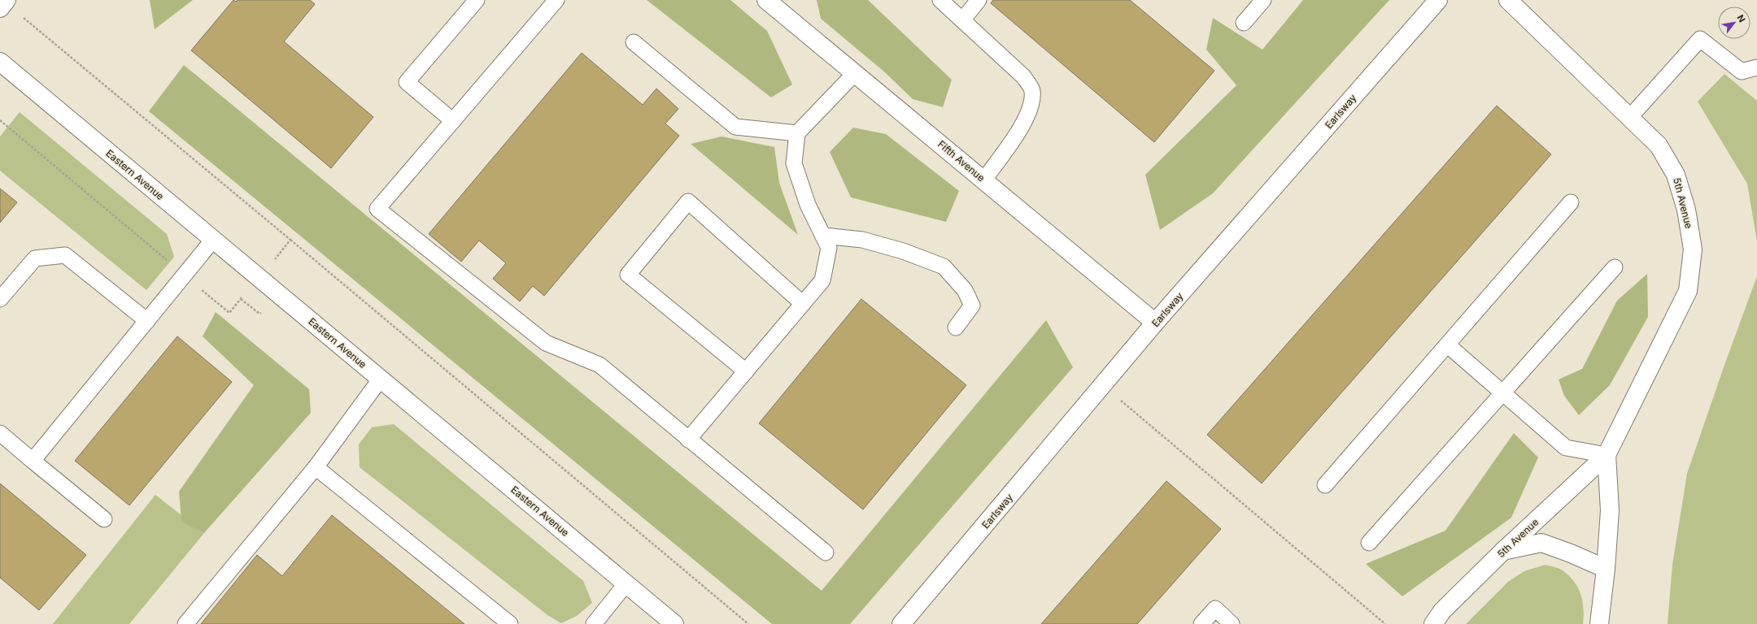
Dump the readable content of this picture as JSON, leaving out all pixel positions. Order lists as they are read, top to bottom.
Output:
{
  "streets": {
    "street": [
      "Earlsway",
      "Fifth Avenue",
      "Eastern Avenue",
      "5th Avenue"
    ]
  },
  "crossings": [
    ["Earlsway", "Fifth Avenue"]
  ],
  "north": "top right"
}
